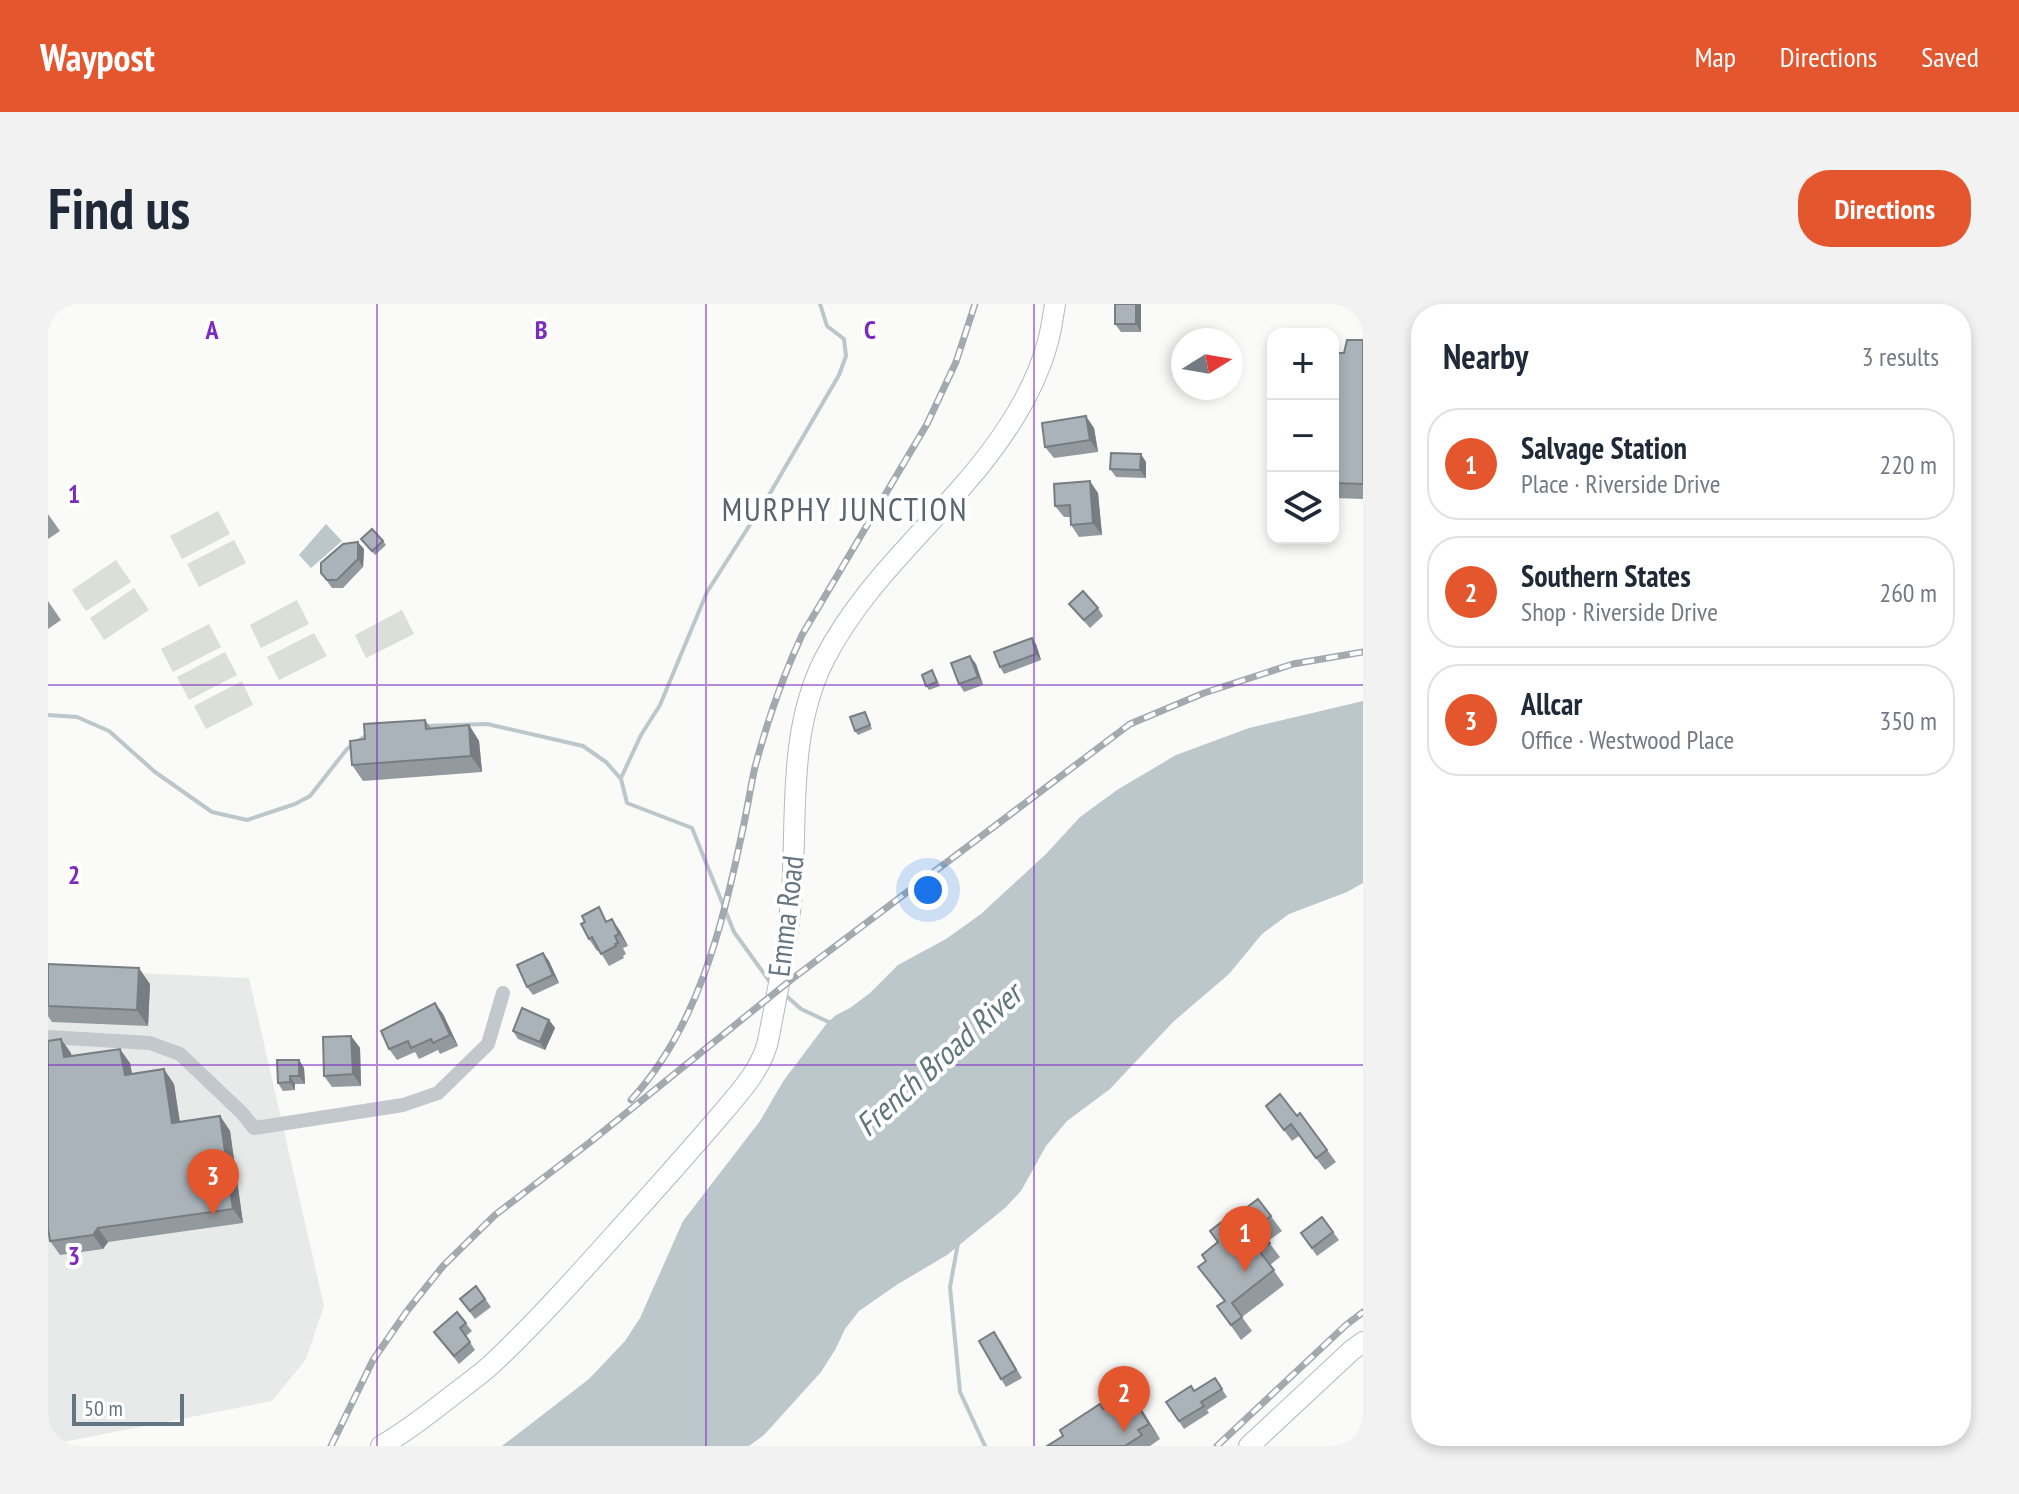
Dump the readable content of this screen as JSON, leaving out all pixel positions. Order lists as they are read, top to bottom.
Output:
{
  "streets": {
    "street": ["Emma Road"]
  },
  "districts": ["MURPHY JUNCTION"],
  "water": ["French Broad River"],
  "scale_bar": "50 m",
  "north": "right",
  "page": {
    "header": "Waypost",
    "nav": ["Map", "Directions", "Saved"],
    "buttons": "Directions",
    "title": "Find us",
    "heading": ["Nearby", "3 results"],
    "map_buttons": ["+", "−"],
    "list": [
      {
        "mark": "1",
        "name": "Salvage Station",
        "note": "Place · Riverside Drive",
        "value": "220 m"
      },
      {
        "mark": "2",
        "name": "Southern States",
        "note": "Shop · Riverside Drive",
        "value": "260 m"
      },
      {
        "mark": "3",
        "name": "Allcar",
        "note": "Office · Westwood Place",
        "value": "350 m"
      }
    ],
    "pins": ["3", "1", "2"],
    "scale": "50 m"
  },
  "grid": {
    "columns": ["A", "B", "C"],
    "rows": ["1", "2", "3"]
  }
}
